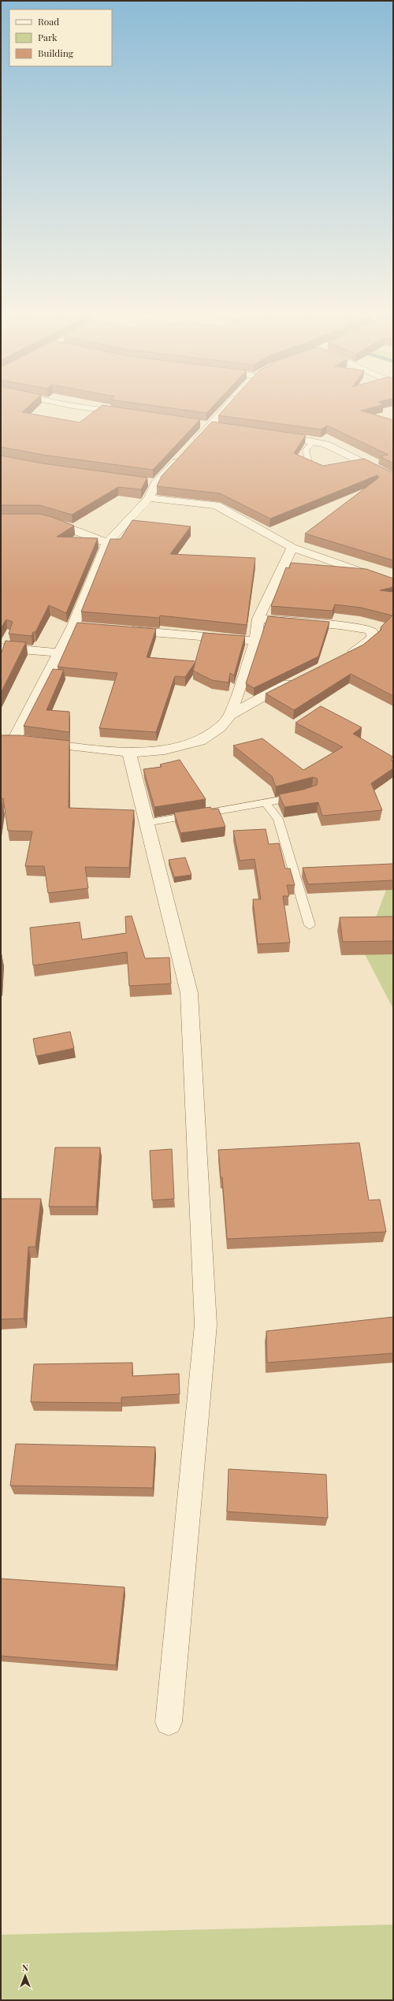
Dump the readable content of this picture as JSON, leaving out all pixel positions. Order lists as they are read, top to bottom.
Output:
{
  "legend": ["Road", "Park", "Building"],
  "north": "top"
}
